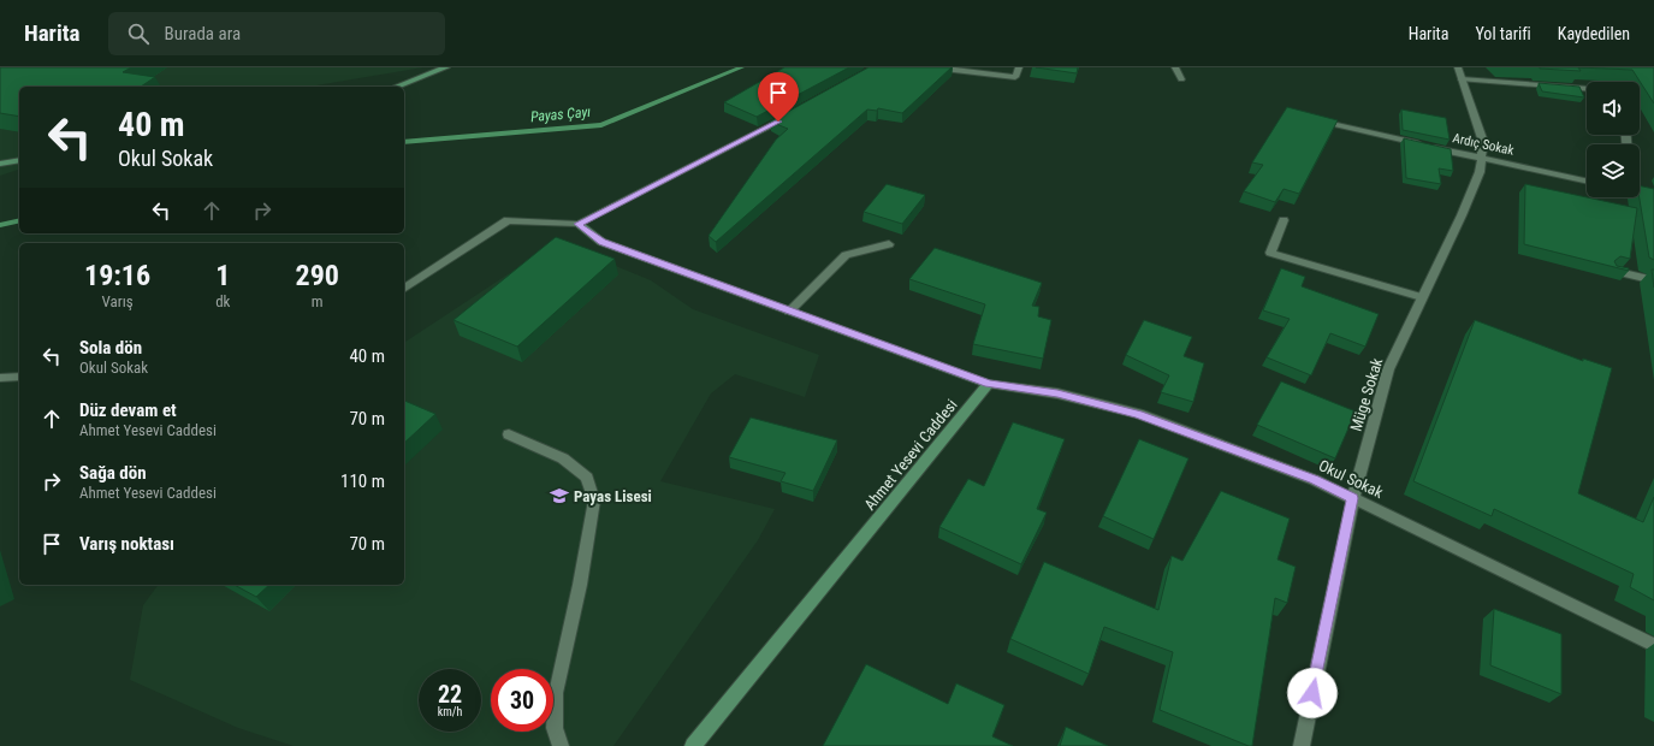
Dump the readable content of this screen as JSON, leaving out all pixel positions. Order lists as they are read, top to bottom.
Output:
{
  "streets": {
    "street": [
      "Ardıç Sokak",
      "Müge Sokak",
      "Ahmet Yesevi Caddesi",
      "Okul Sokak"
    ]
  },
  "crossings": [
    ["Ardıç Sokak", "Müge Sokak"],
    ["Müge Sokak", "Okul Sokak"],
    ["Ahmet Yesevi Caddesi", "Okul Sokak"]
  ],
  "water": ["Payas Çayı"],
  "places": {
    "school or university": ["Payas Lisesi"]
  },
  "page": {
    "header": "Harita",
    "search": "Burada ara",
    "nav": ["Harita", "Yol tarifi", "Kaydedilen"],
    "turn": ["40 m", "Okul Sokak"],
    "eta": [
      "19:16",
      "Varış",
      "1",
      "dk",
      "290",
      "m"
    ],
    "list": [
      {
        "name": "Sola dön",
        "note": "Okul Sokak",
        "value": "40 m"
      },
      {
        "name": "Düz devam et",
        "note": "Ahmet Yesevi Caddesi",
        "value": "70 m"
      },
      {
        "name": "Sağa dön",
        "note": "Ahmet Yesevi Caddesi",
        "value": "110 m"
      },
      {
        "name": "Varış noktası",
        "value": "70 m"
      }
    ],
    "speed": "22 km/h",
    "limit": "30"
  }
}
